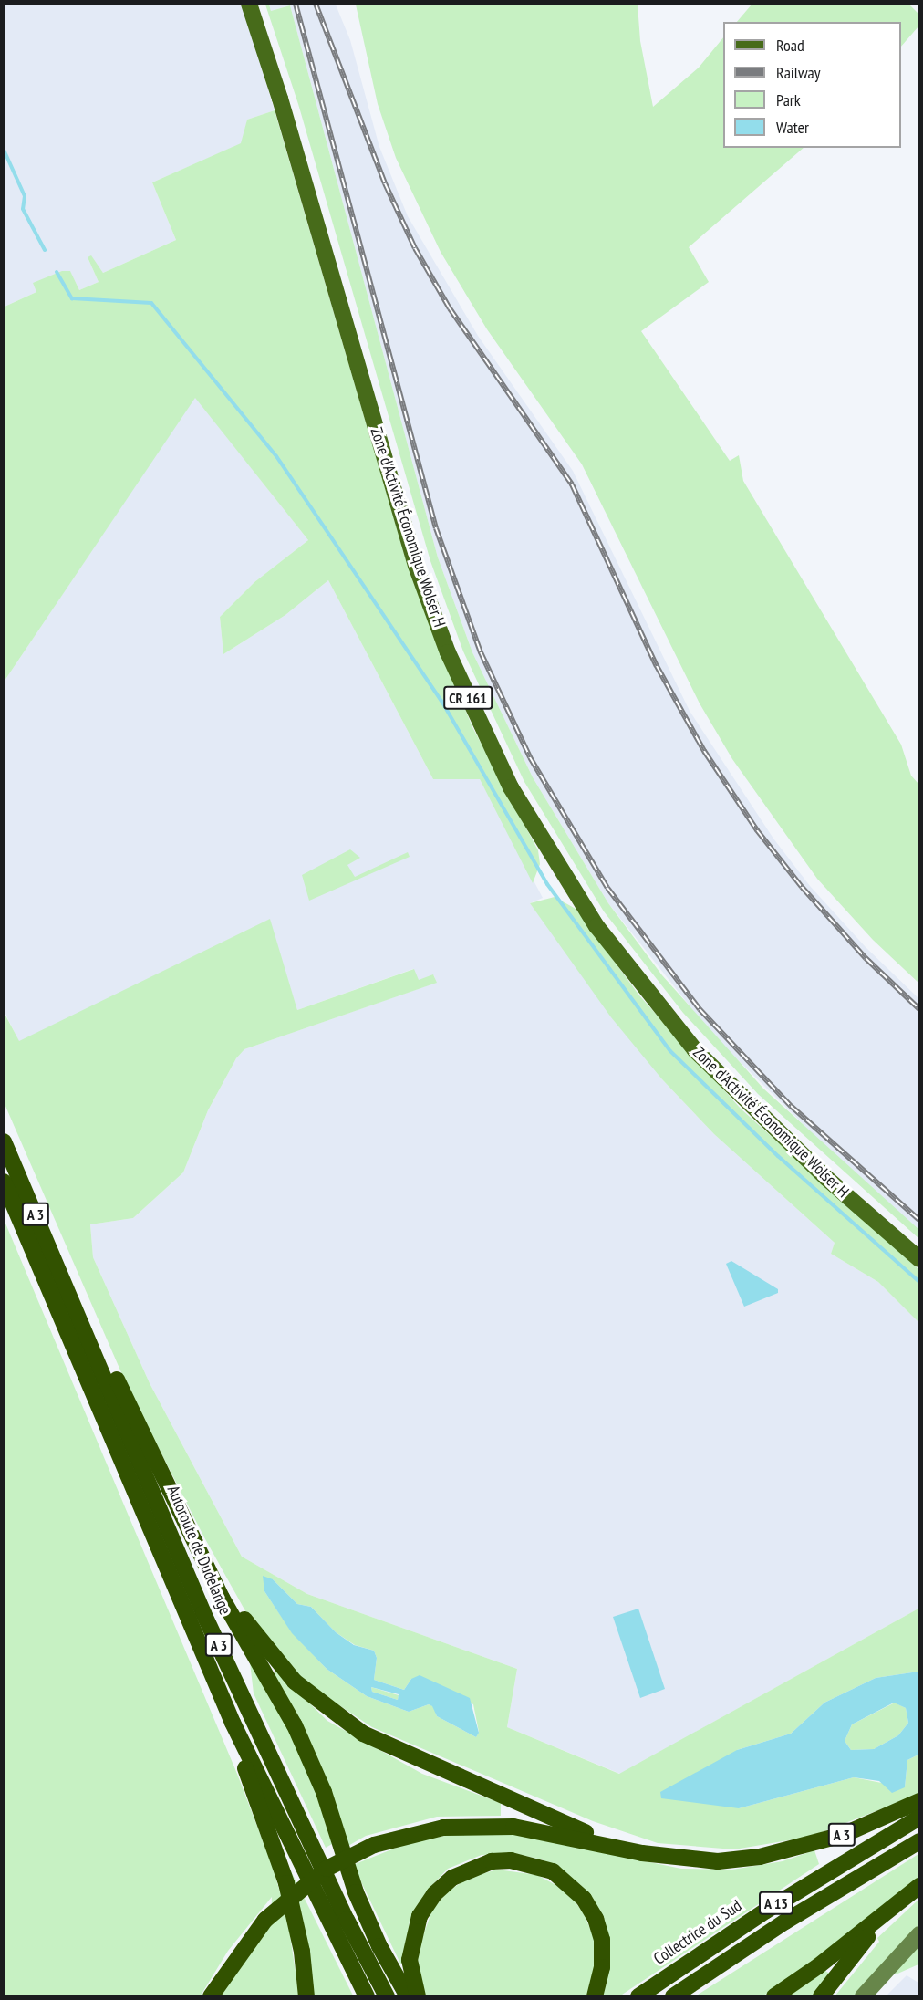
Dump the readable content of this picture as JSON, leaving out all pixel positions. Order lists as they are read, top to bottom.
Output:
{
  "streets": {
    "highway": [
      "A 3",
      "Autoroute de Dudelange",
      "A 13",
      "Collectrice du Sud"
    ],
    "main road": ["Zone d'Activité Économique Wolser H", "CR 161"]
  },
  "crossings": [
    ["A 3", "Autoroute de Dudelange"]
  ],
  "legend": [
    "Road",
    "Railway",
    "Park",
    "Water"
  ]
}
